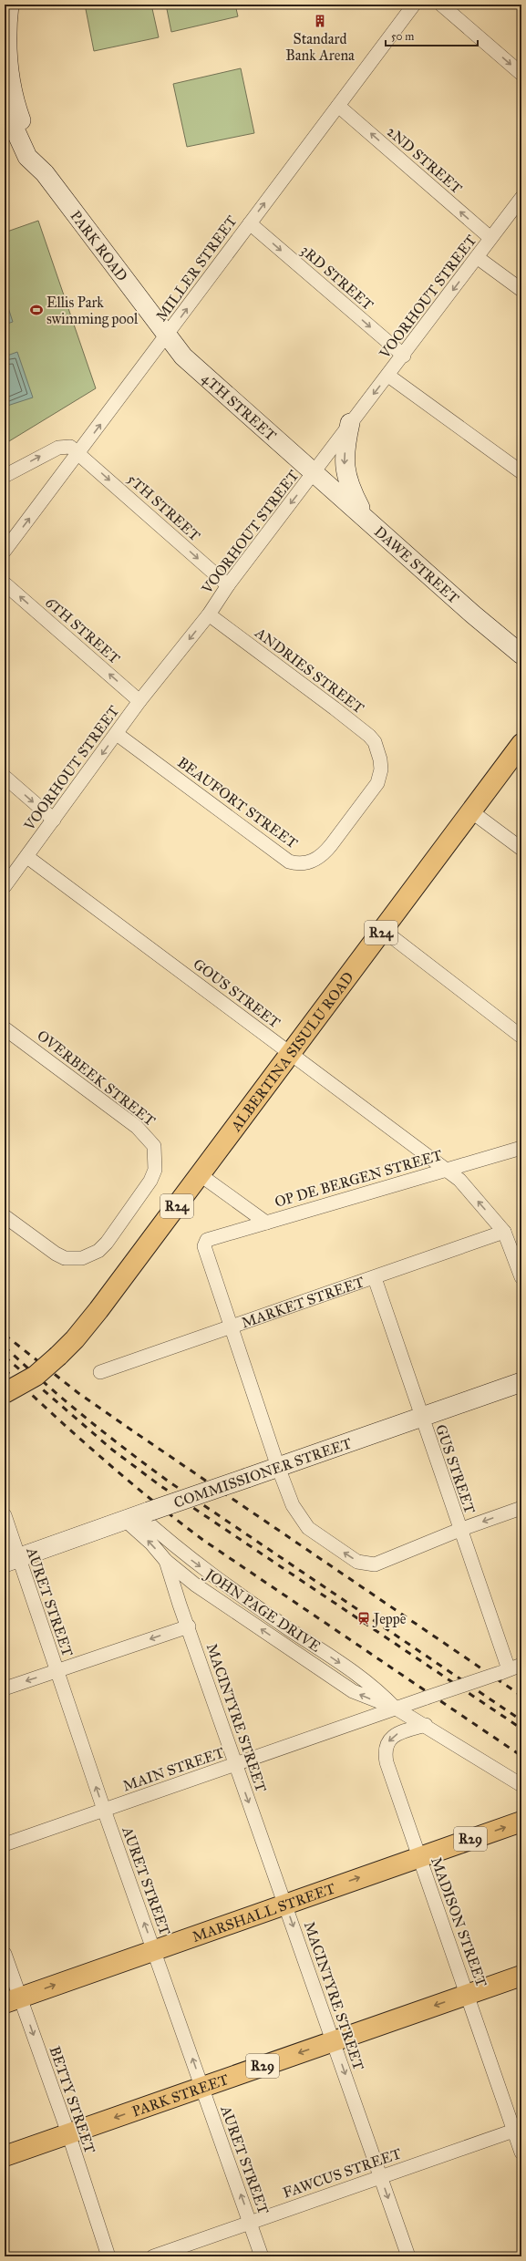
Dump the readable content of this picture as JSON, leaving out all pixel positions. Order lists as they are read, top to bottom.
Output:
{
  "streets": {
    "main road": [
      "R24",
      "ALBERTINA SISULU ROAD",
      "R29",
      "MARSHALL STREET",
      "PARK STREET"
    ],
    "street": [
      "2ND STREET",
      "PARK ROAD",
      "MILLER STREET",
      "3RD STREET",
      "VOORHOUT STREET",
      "4TH STREET",
      "5TH STREET",
      "DAWE STREET",
      "6TH STREET",
      "ANDRIES STREET",
      "BEAUFORT STREET",
      "GOUS STREET",
      "OVERBEEK STREET",
      "OP DE BERGEN STREET",
      "MARKET STREET",
      "GUS STREET",
      "COMMISSIONER STREET",
      "AURET STREET",
      "JOHN PAGE DRIVE",
      "MACINTYRE STREET",
      "MAIN STREET",
      "MADISON STREET",
      "BETTY STREET",
      "FAWCUS STREET"
    ]
  },
  "crossings": [
    ["2ND STREET", "MILLER STREET"],
    ["2ND STREET", "VOORHOUT STREET"],
    ["PARK ROAD", "MILLER STREET"],
    ["PARK ROAD", "4TH STREET"],
    ["MILLER STREET", "3RD STREET"],
    ["MILLER STREET", "4TH STREET"],
    ["MILLER STREET", "5TH STREET"],
    ["3RD STREET", "VOORHOUT STREET"],
    ["VOORHOUT STREET", "4TH STREET"],
    ["VOORHOUT STREET", "5TH STREET"],
    ["VOORHOUT STREET", "DAWE STREET"],
    ["VOORHOUT STREET", "6TH STREET"],
    ["VOORHOUT STREET", "ANDRIES STREET"],
    ["VOORHOUT STREET", "BEAUFORT STREET"],
    ["VOORHOUT STREET", "GOUS STREET"],
    ["4TH STREET", "DAWE STREET"],
    ["ANDRIES STREET", "BEAUFORT STREET"],
    ["GOUS STREET", "ALBERTINA SISULU ROAD"],
    ["GOUS STREET", "OP DE BERGEN STREET"],
    ["GOUS STREET", "MARKET STREET"],
    ["OP DE BERGEN STREET", "MARKET STREET"],
    ["MARKET STREET", "GUS STREET"],
    ["GUS STREET", "COMMISSIONER STREET"],
    ["COMMISSIONER STREET", "AURET STREET"],
    ["COMMISSIONER STREET", "JOHN PAGE DRIVE"],
    ["AURET STREET", "MAIN STREET"],
    ["AURET STREET", "MARSHALL STREET"],
    ["AURET STREET", "PARK STREET"],
    ["AURET STREET", "FAWCUS STREET"],
    ["JOHN PAGE DRIVE", "MACINTYRE STREET"],
    ["JOHN PAGE DRIVE", "MAIN STREET"],
    ["JOHN PAGE DRIVE", "MADISON STREET"],
    ["MACINTYRE STREET", "MAIN STREET"],
    ["MACINTYRE STREET", "MARSHALL STREET"],
    ["MACINTYRE STREET", "PARK STREET"],
    ["MACINTYRE STREET", "FAWCUS STREET"],
    ["MARSHALL STREET", "MADISON STREET"],
    ["MARSHALL STREET", "BETTY STREET"],
    ["MADISON STREET", "PARK STREET"],
    ["MADISON STREET", "FAWCUS STREET"],
    ["PARK STREET", "BETTY STREET"]
  ],
  "one_way": [
    "2ND STREET",
    "MILLER STREET",
    "3RD STREET",
    "VOORHOUT STREET",
    "5TH STREET",
    "6TH STREET",
    "AURET STREET",
    "MACINTYRE STREET",
    "MARSHALL STREET",
    "PARK STREET",
    "BETTY STREET"
  ],
  "places": {
    "building": ["Standard Bank Arena"],
    "sports": ["Ellis Park swimming pool"],
    "station": ["Jeppe"]
  },
  "scale_bar": "50 m"
}
